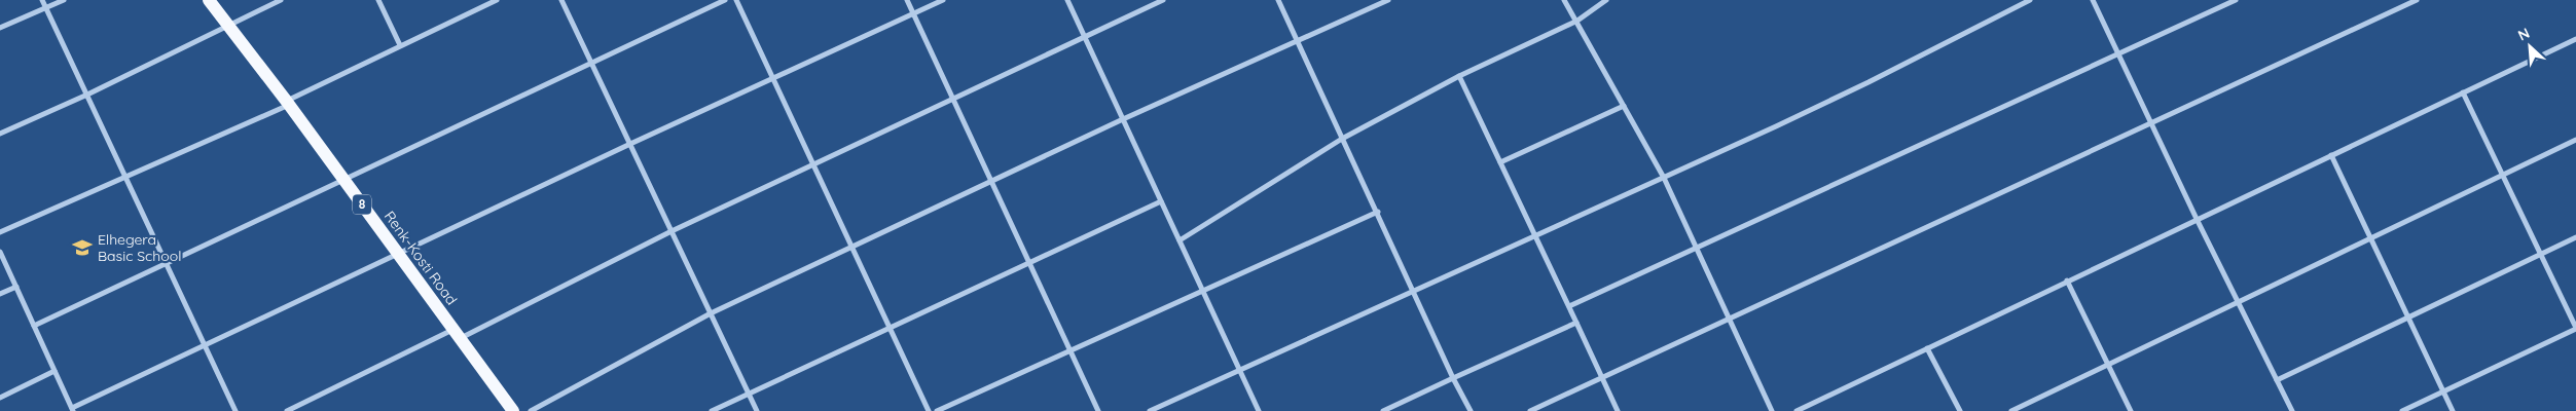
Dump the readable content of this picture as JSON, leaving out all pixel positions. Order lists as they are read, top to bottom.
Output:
{
  "streets": {
    "main road": ["8", "Renk-Kosti Road"]
  },
  "places": {
    "school or university": ["Elhegera Basic School"]
  },
  "north": "top left"
}
